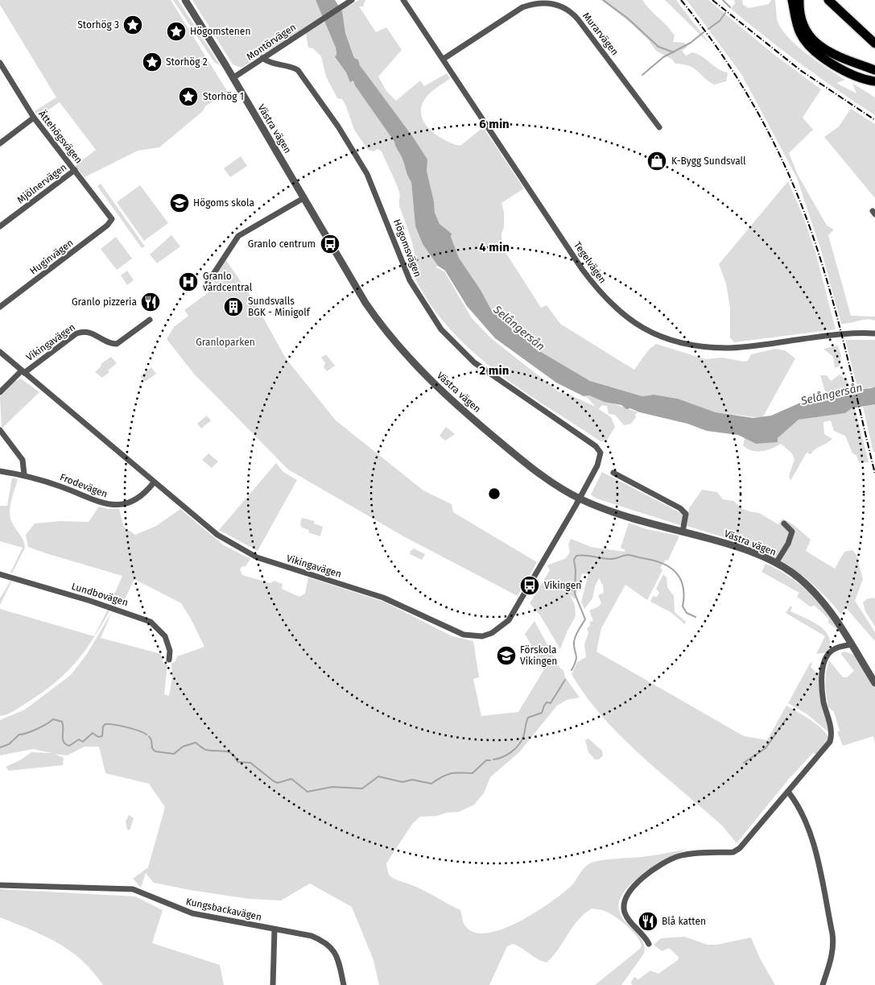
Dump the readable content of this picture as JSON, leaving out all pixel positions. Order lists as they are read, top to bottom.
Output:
{
  "streets": {
    "street": [
      "Murarvägen",
      "Montörvägen",
      "Västra vägen",
      "Ättehögsvägen",
      "Mjölnervägen",
      "Högomsvägen",
      "Huginvägen",
      "Tegelvägen",
      "Vikingavägen",
      "Frodevägen",
      "Lundbovägen",
      "Kungsbackavägen"
    ]
  },
  "crossings": [
    ["Murarvägen", "Tegelvägen"],
    ["Montörvägen", "Västra vägen"],
    ["Montörvägen", "Högomsvägen"],
    ["Västra vägen", "Högomsvägen"],
    ["Västra vägen", "Vikingavägen"],
    ["Ättehögsvägen", "Mjölnervägen"],
    ["Ättehögsvägen", "Huginvägen"],
    ["Högomsvägen", "Vikingavägen"],
    ["Vikingavägen", "Frodevägen"]
  ],
  "water": ["Selångersån"],
  "parks": ["Granloparken"],
  "places": {
    "place": [
      "Storhög 3",
      "Högomstenen",
      "Storhög 2",
      "Storhög 1"
    ],
    "shop": ["K-Bygg Sundsvall"],
    "school or university": ["Högoms skola", "Förskola Vikingen"],
    "bus stop": ["Granlo centrum", "Vikingen"],
    "hospital": ["Granlo vårdcentral"],
    "restaurant": ["Granlo pizzeria", "Blå katten"],
    "building": ["Sundsvalls BGK - Minigolf"]
  },
  "rings": ["6 min", "4 min", "2 min"]
}
